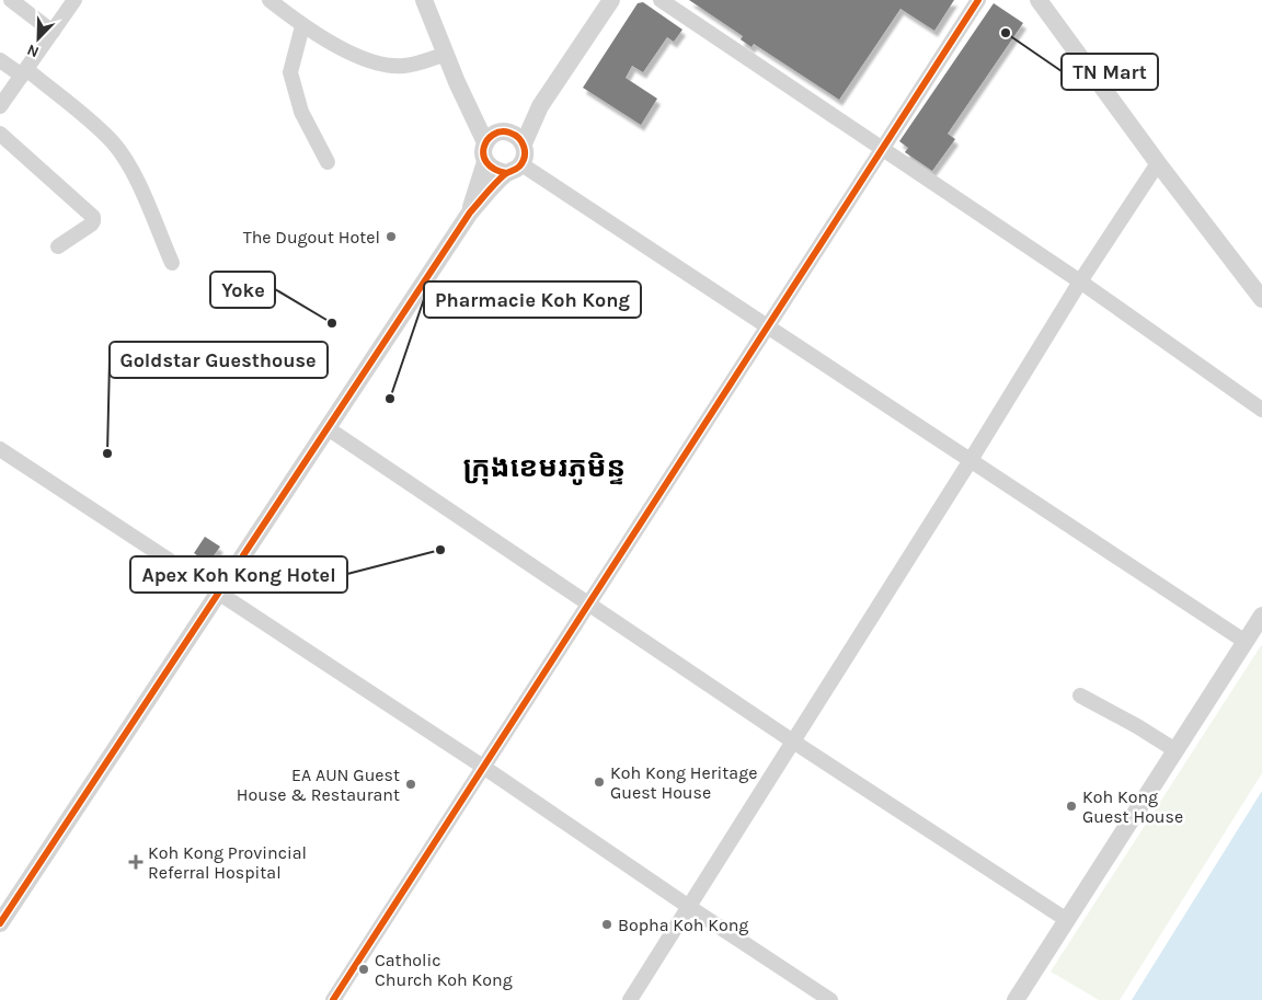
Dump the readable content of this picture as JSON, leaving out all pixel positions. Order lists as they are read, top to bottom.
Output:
{
  "districts": ["ក្រុងខេមរភូមិន្ទ"],
  "places": {
    "other": [
      "TN Mart",
      "The Dugout Hotel",
      "Yoke",
      "Pharmacie Koh Kong",
      "Goldstar Guesthouse",
      "Apex Koh Kong Hotel",
      "Koh Kong Heritage Guest House",
      "EA AUN Guest House & Restaurant",
      "Koh Kong Guest House",
      "Bopha Koh Kong",
      "Catholic Church Koh Kong"
    ],
    "health": ["Koh Kong Provincial Referral Hospital"]
  },
  "north": "bottom left"
}
